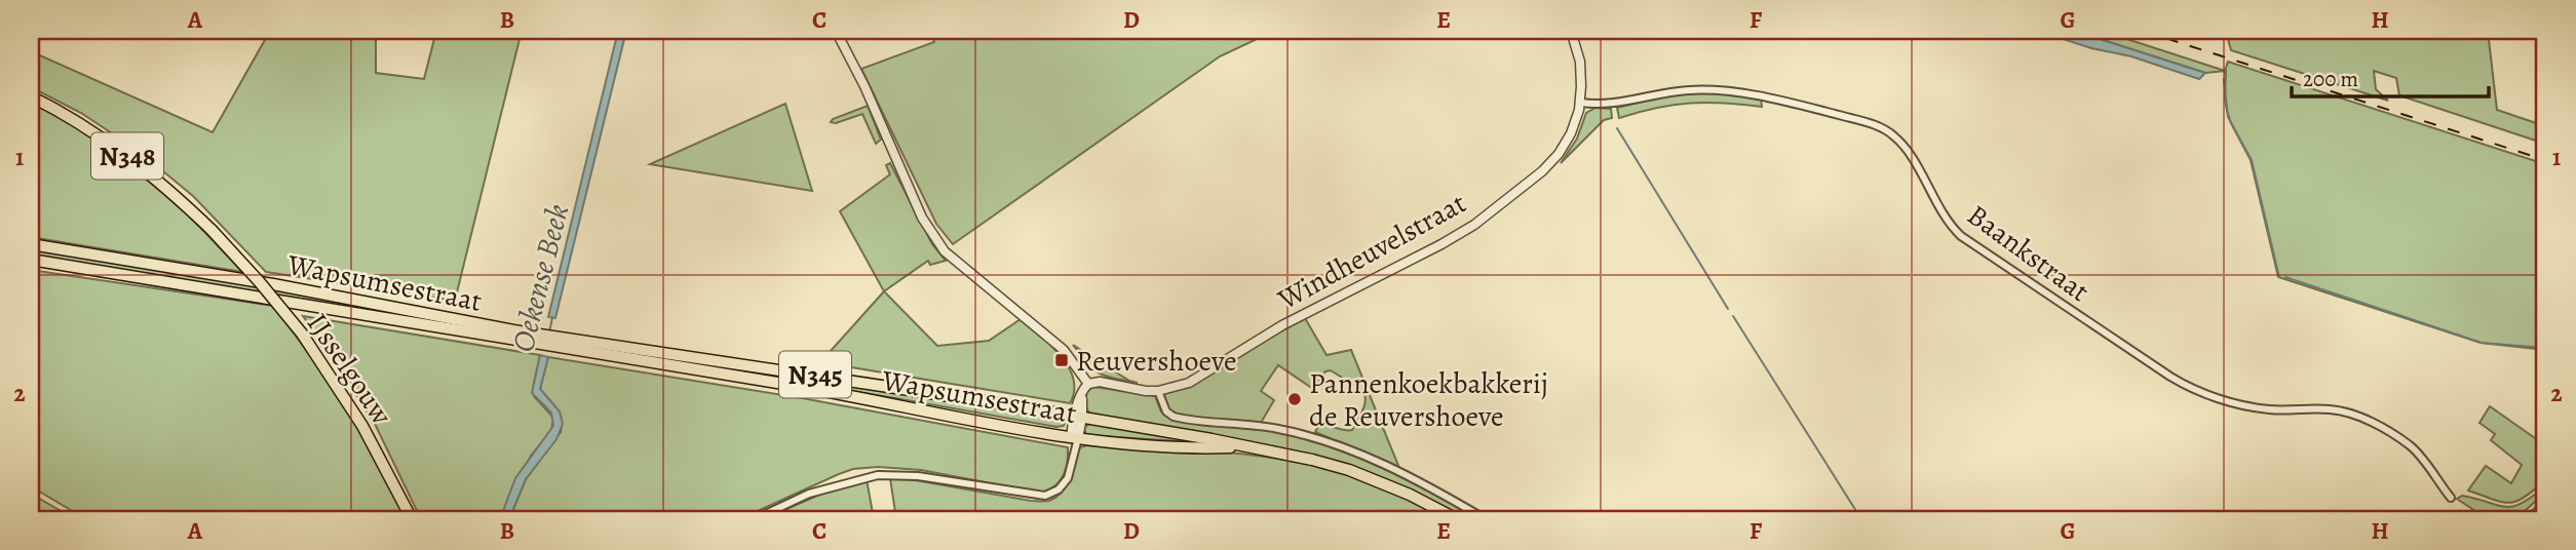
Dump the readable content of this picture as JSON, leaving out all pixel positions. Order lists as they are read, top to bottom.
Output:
{
  "streets": {
    "main road": [
      "N348",
      "Wapsumsestraat",
      "IJsselgouw",
      "N345"
    ],
    "street": ["Windheuvelstraat", "Baankstraat"]
  },
  "crossings": [
    ["Windheuvelstraat", "Baankstraat"]
  ],
  "water": ["Oekense Beek"],
  "places": {
    "transit": ["Reuvershoeve"],
    "other": ["Pannenkoekbakkerij de Reuvershoeve"]
  },
  "scale_bar": "200 m",
  "grid": {
    "columns": [
      "A",
      "B",
      "C",
      "D",
      "E",
      "F",
      "G",
      "H"
    ],
    "rows": ["1", "2"]
  }
}
